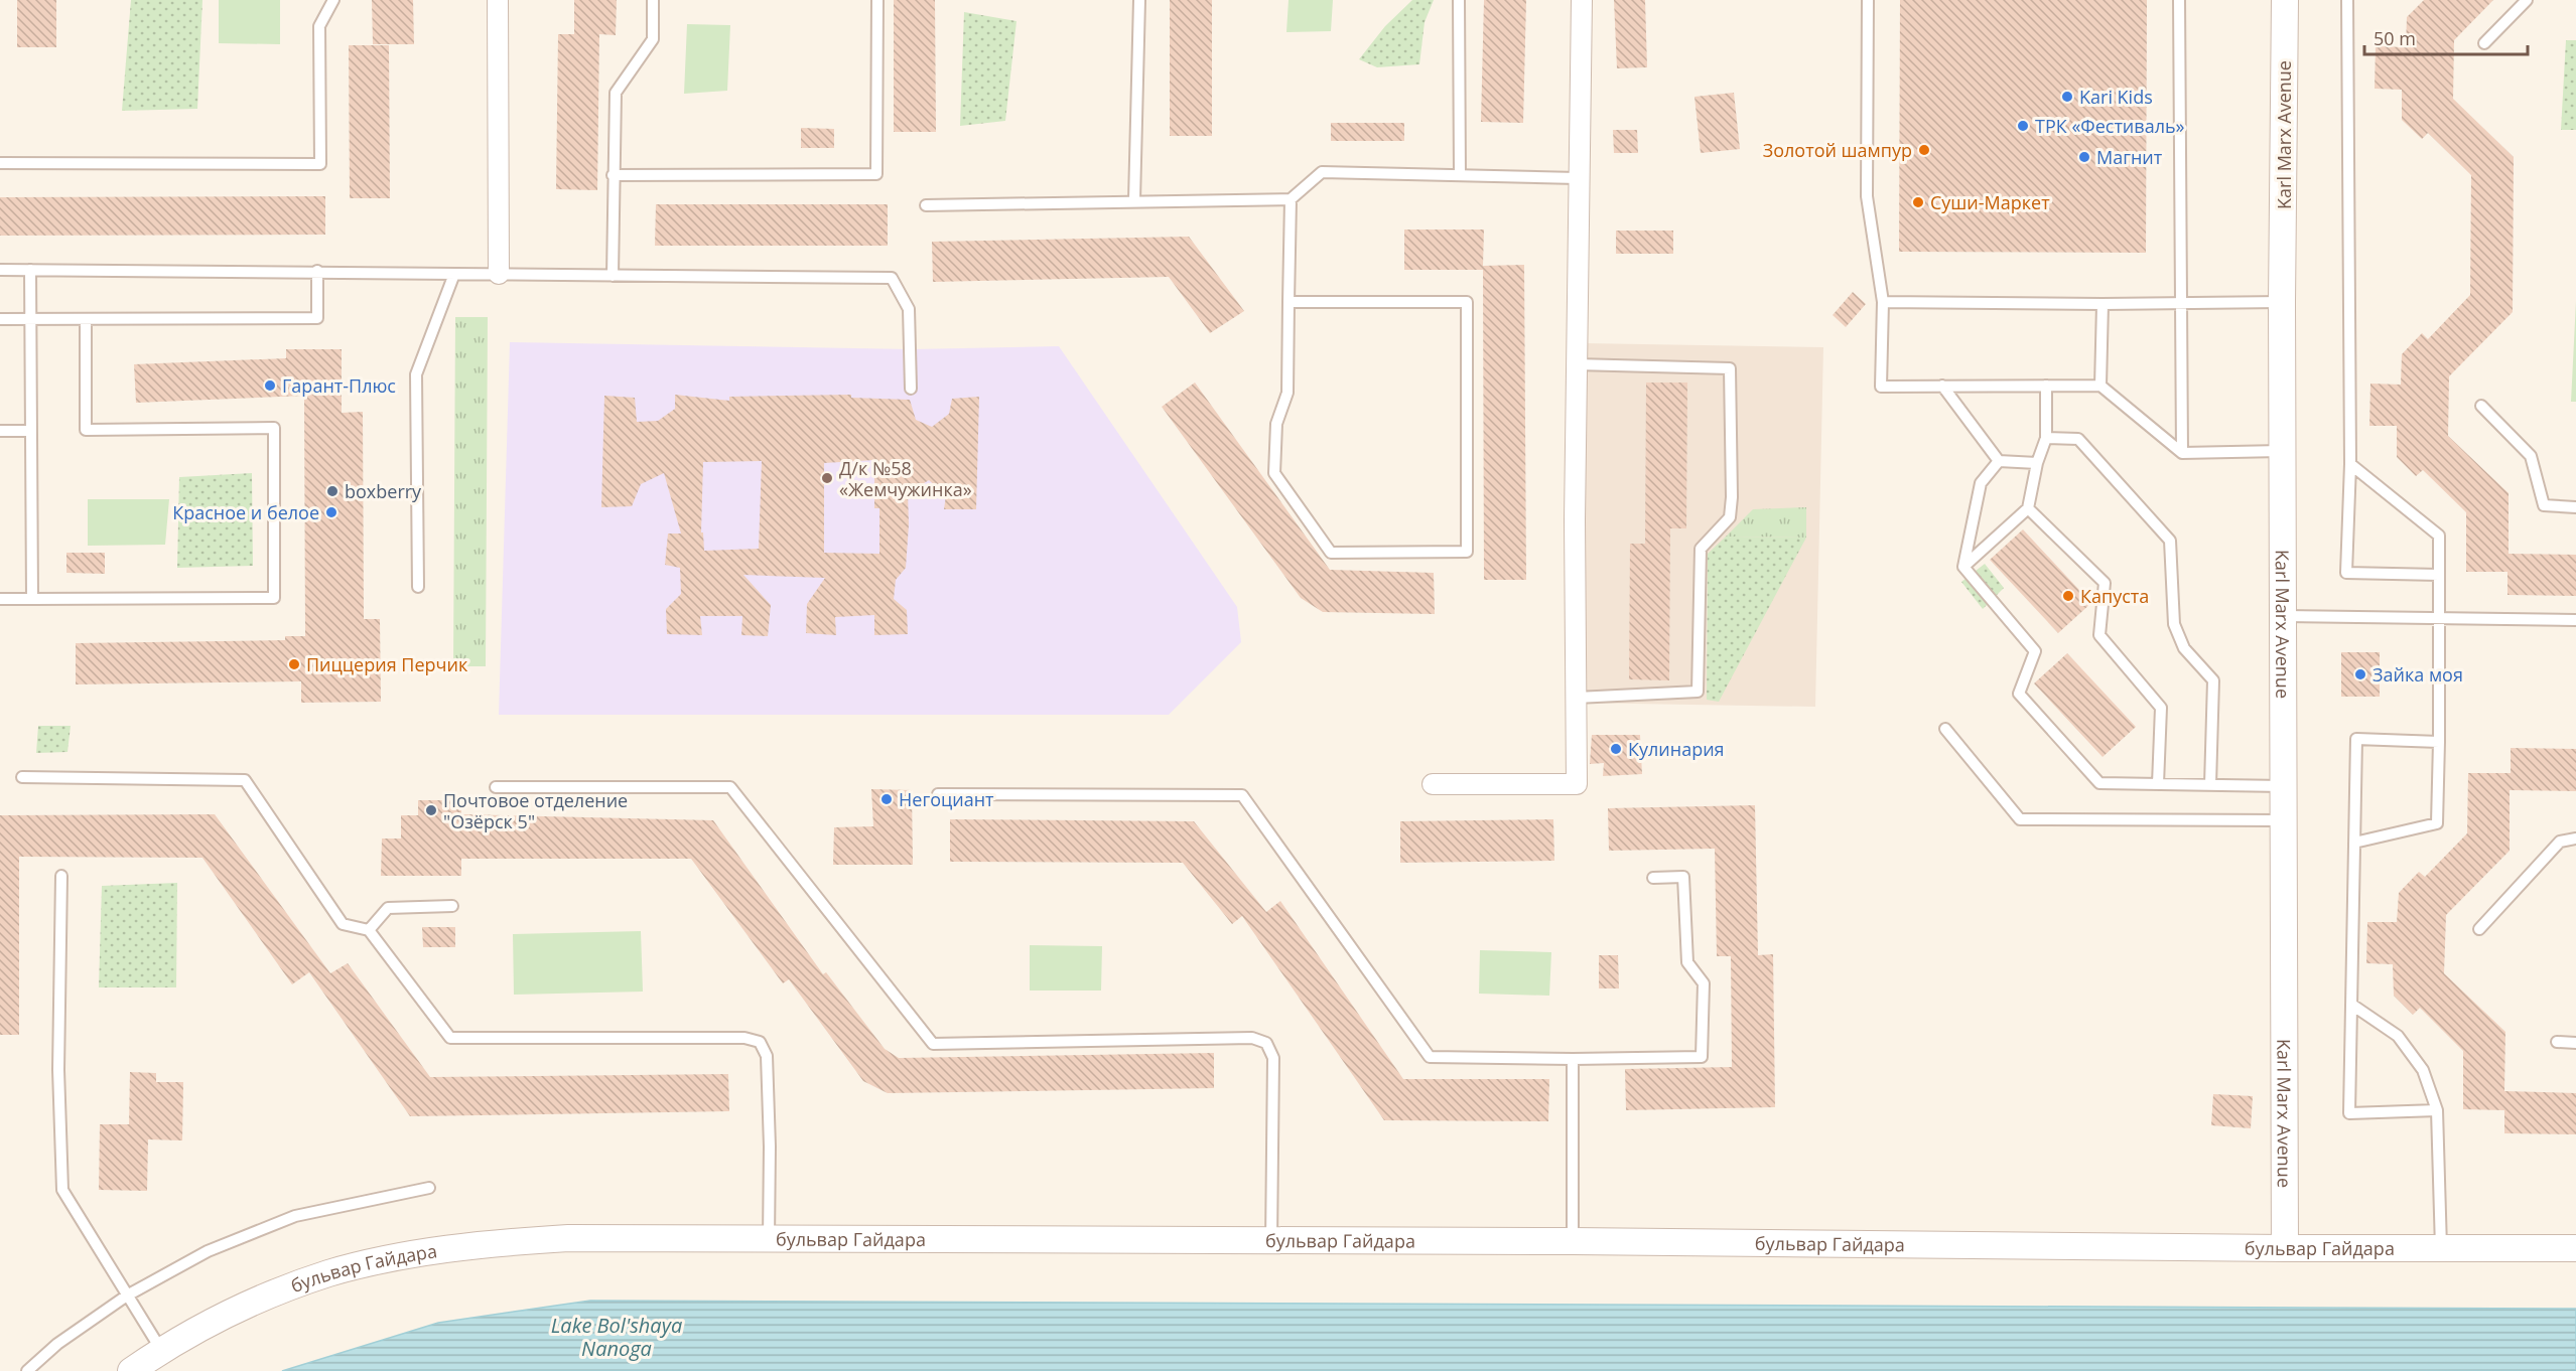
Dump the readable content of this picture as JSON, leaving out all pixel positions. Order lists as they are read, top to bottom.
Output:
{
  "streets": {
    "street": ["Karl Marx Avenue", "бульвар Гайдара"]
  },
  "crossings": [
    ["Karl Marx Avenue", "бульвар Гайдара"]
  ],
  "water": ["Lake Bol'shaya Nanoga"],
  "places": [
    "Kari Kids",
    "ТРК «Фестиваль»",
    "Золотой шампур",
    "Магнит",
    "Суши-Маркет",
    "Гарант-Плюс",
    "Д/к №58 «Жемчужинка»",
    "boxberry",
    "Красное и белое",
    "Капуста",
    "Пиццерия Перчик",
    "Зайка моя",
    "Кулинария",
    "Негоциант",
    "Почтовое отделение \"Озёрск 5\""
  ],
  "scale_bar": "50 m"
}
